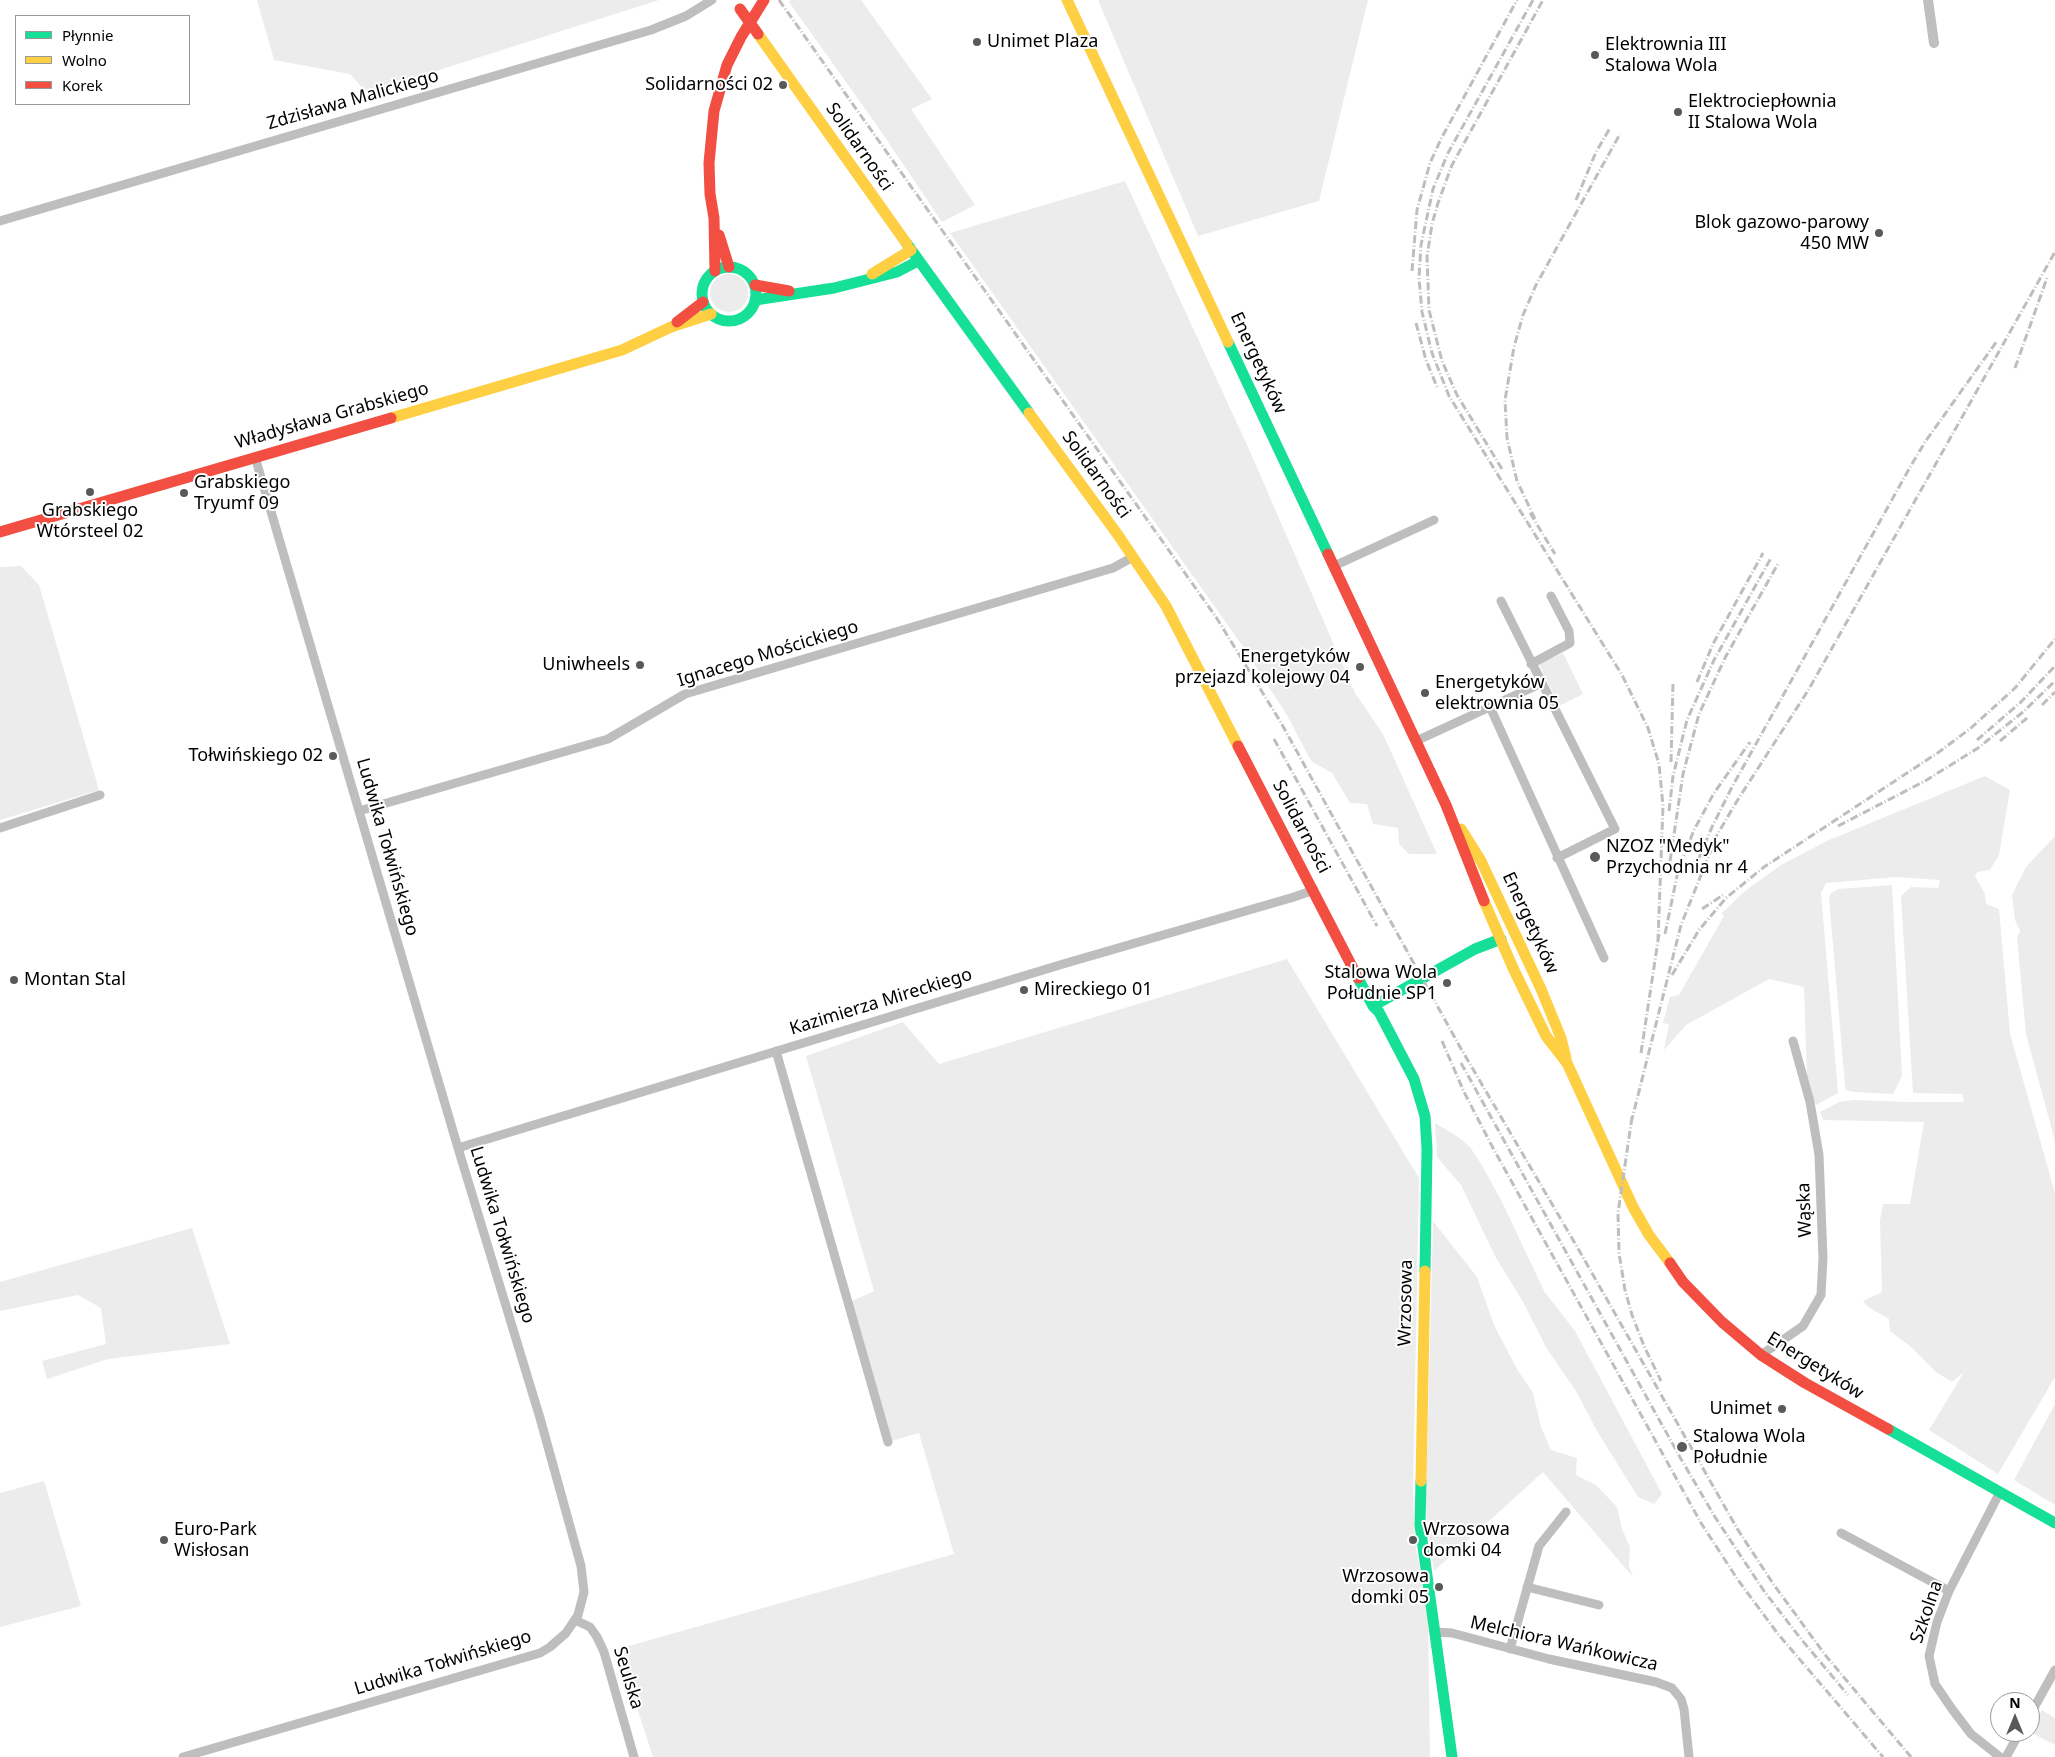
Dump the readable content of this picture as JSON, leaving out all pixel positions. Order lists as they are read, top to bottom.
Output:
{
  "streets": {
    "street": [
      "Zdzisława Malickiego",
      "Solidarności",
      "Energetyków",
      "Władysława Grabskiego",
      "Ignacego Mościckiego",
      "Ludwika Tołwińskiego",
      "Kazimierza Mireckiego",
      "Wąska",
      "Wrzosowa",
      "Szkolna",
      "Melchiora Wańkowicza",
      "Seulska"
    ]
  },
  "crossings": [
    ["Solidarności", "Ignacego Mościckiego"],
    ["Solidarności", "Kazimierza Mireckiego"],
    ["Solidarności", "Wrzosowa"],
    ["Energetyków", "Wąska"],
    ["Energetyków", "Szkolna"],
    ["Władysława Grabskiego", "Ludwika Tołwińskiego"],
    ["Ignacego Mościckiego", "Ludwika Tołwińskiego"],
    ["Ludwika Tołwińskiego", "Kazimierza Mireckiego"],
    ["Ludwika Tołwińskiego", "Seulska"],
    ["Wrzosowa", "Melchiora Wańkowicza"]
  ],
  "places": [
    "Unimet Plaza",
    "Elektrownia III Stalowa Wola",
    "Solidarności 02",
    "Elektrociepłownia II Stalowa Wola",
    "Blok gazowo-parowy 450 MW",
    "Grabskiego Wtórsteel 02",
    "Grabskiego Tryumf 09",
    "Uniwheels",
    "Energetyków przejazd kolejowy 04",
    "Energetyków elektrownia 05",
    "Tołwińskiego 02",
    "NZOZ \"Medyk\" Przychodnia nr 4",
    "Montan Stal",
    "Stalowa Wola Południe SP1",
    "Mireckiego 01",
    "Unimet",
    "Stalowa Wola Południe",
    "Euro-Park Wisłosan",
    "Wrzosowa domki 04",
    "Wrzosowa domki 05"
  ],
  "legend": ["Płynnie", "Wolno", "Korek"],
  "north": "top"
}
